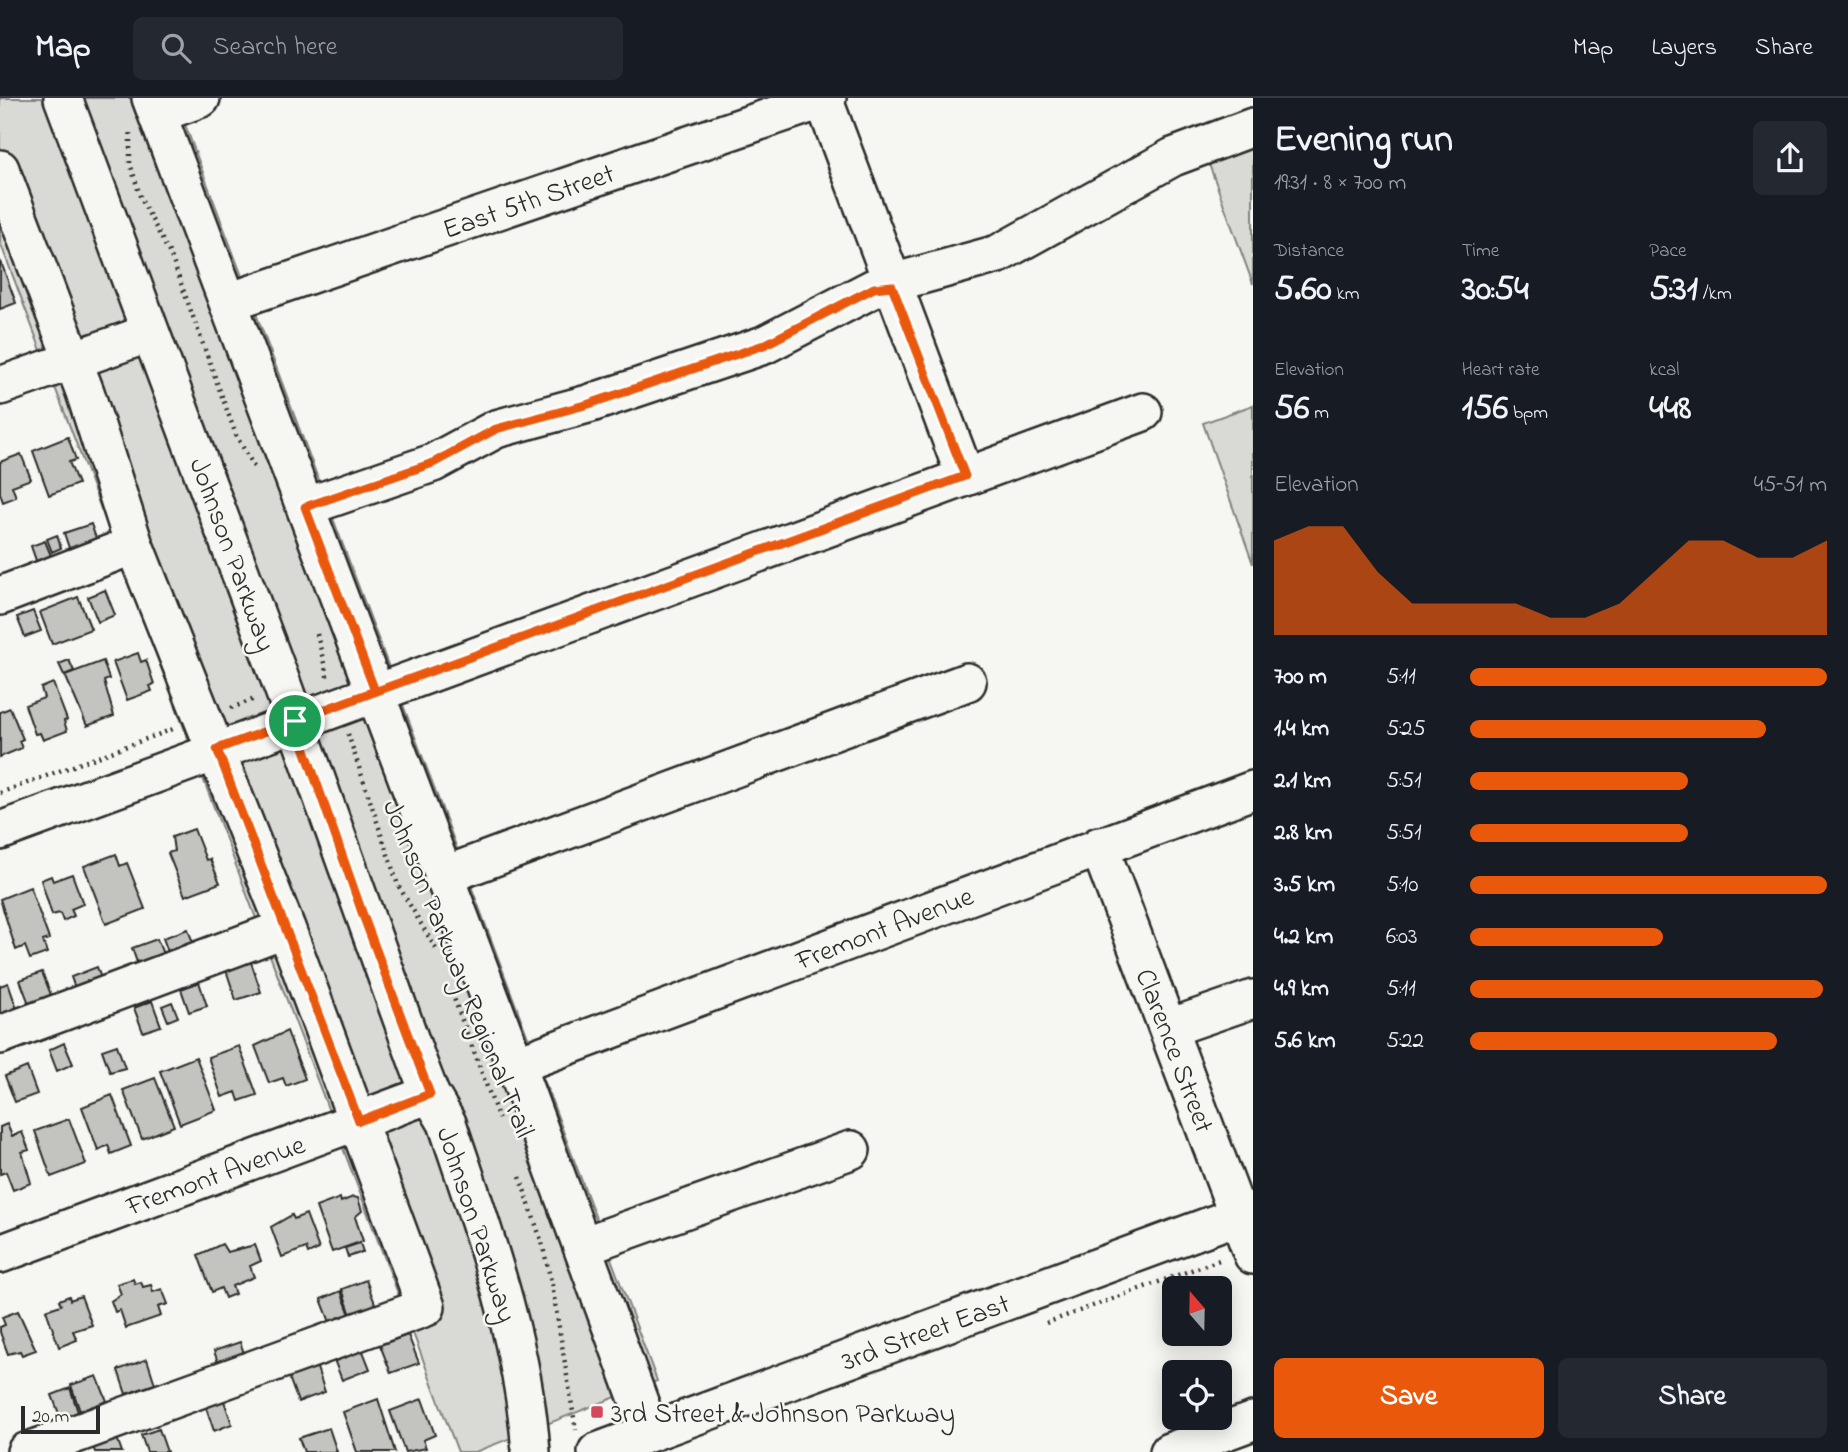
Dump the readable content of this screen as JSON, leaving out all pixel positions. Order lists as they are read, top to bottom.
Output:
{
  "streets": {
    "street": [
      "East 5th Street",
      "Johnson Parkway",
      "Fremont Avenue",
      "Clarence Street",
      "3rd Street East"
    ],
    "path": ["Johnson Parkway Regional Trail"]
  },
  "crossings": [
    ["Johnson Parkway", "Fremont Avenue"],
    ["Fremont Avenue", "Clarence Street"],
    ["Johnson Parkway Regional Trail", "3rd Street East"],
    ["Clarence Street", "3rd Street East"]
  ],
  "places": {
    "transit": ["3rd Street & Johnson Parkway"]
  },
  "scale_bar": "20 m",
  "north": "top",
  "page": {
    "header": "Map",
    "search": "Search here",
    "nav": ["Map", "Layers", "Share"],
    "heading": ["Evening run", "19:31 · 8 × 700 m"],
    "stats": [
      ["Distance", "5.60 km"],
      ["Time", "30:54"],
      ["Pace", "5:31 /km"],
      ["Elevation", "56 m"],
      ["Heart rate", "156 bpm"],
      ["kcal", "448"]
    ],
    "chart": ["Elevation", "45–51 m"],
    "list": [
      {
        "name": "700 m",
        "note": "5:11"
      },
      {
        "name": "1.4 km",
        "note": "5:25"
      },
      {
        "name": "2.1 km",
        "note": "5:51"
      },
      {
        "name": "2.8 km",
        "note": "5:51"
      },
      {
        "name": "3.5 km",
        "note": "5:10"
      },
      {
        "name": "4.2 km",
        "note": "6:03"
      },
      {
        "name": "4.9 km",
        "note": "5:11"
      },
      {
        "name": "5.6 km",
        "note": "5:22"
      }
    ],
    "buttons": ["Save", "Share"],
    "scale": "20 m"
  }
}
